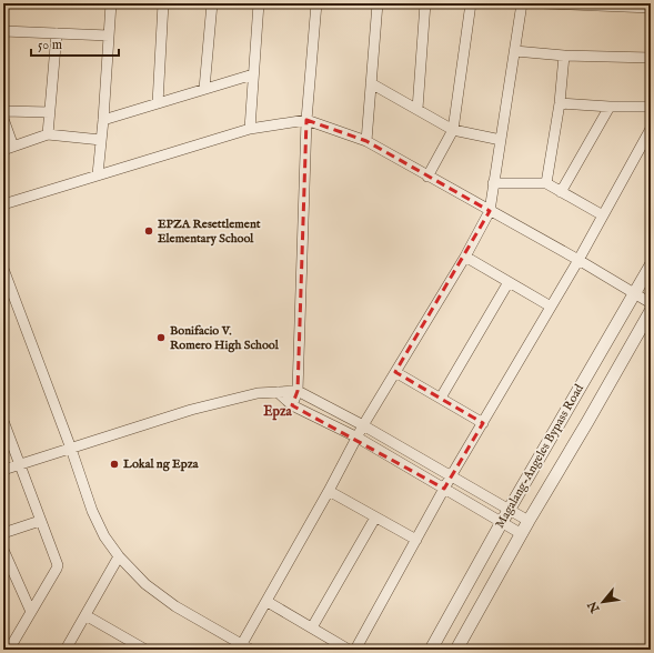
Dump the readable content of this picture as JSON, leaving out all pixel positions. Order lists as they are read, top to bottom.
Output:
{
  "streets": {
    "street": ["Magalang-Angeles Bypass Road"]
  },
  "districts": ["Epza"],
  "places": ["EPZA Resettlement Elementary School", "Bonifacio V. Romero High School", "Lokal ng Epza"],
  "scale_bar": "50 m",
  "north": "bottom left"
}
